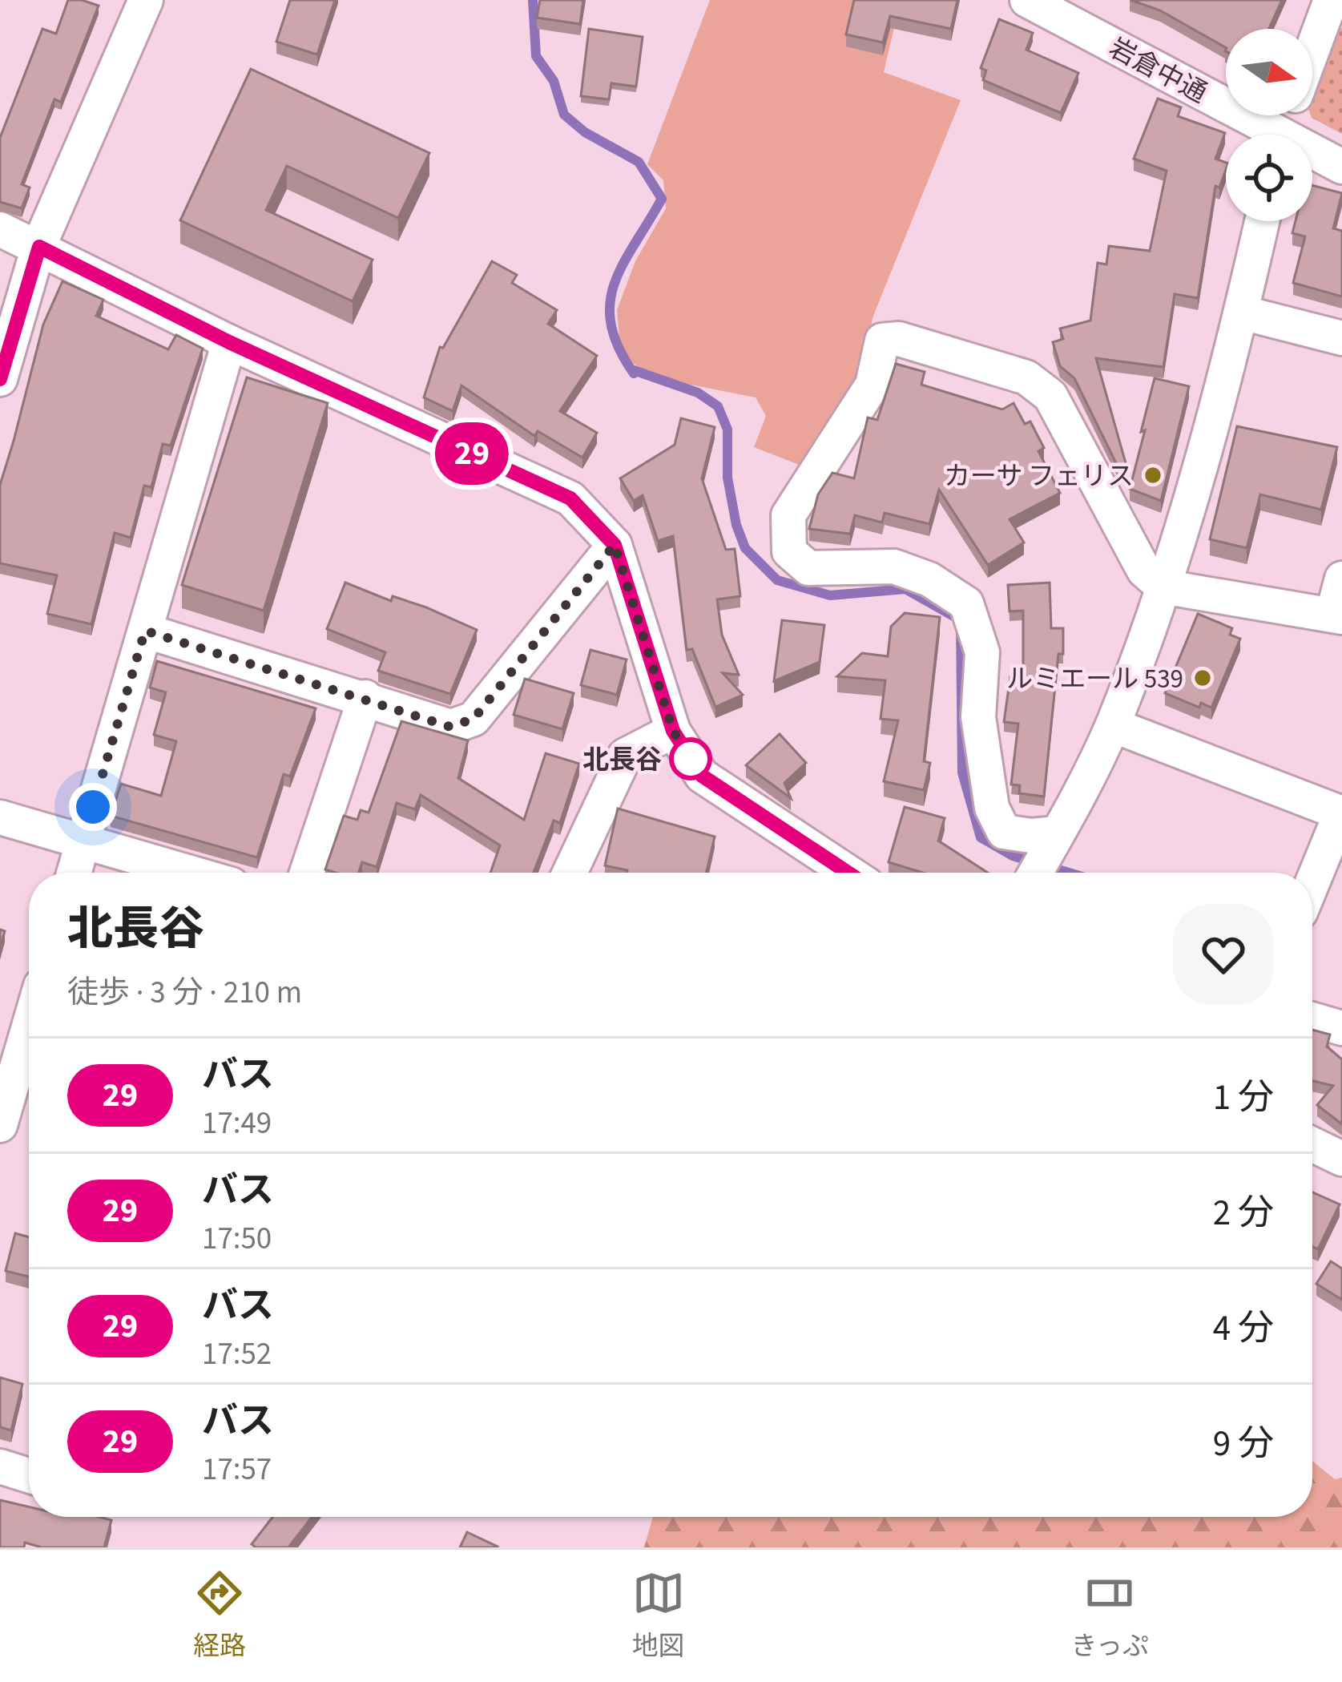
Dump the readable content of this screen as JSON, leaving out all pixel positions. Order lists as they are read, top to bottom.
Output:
{
  "streets": {
    "street": ["岩倉中通"]
  },
  "places": ["カーサ フェリス", "ルミエール 539", "北長谷"],
  "lines": ["bus line 29"],
  "north": "right",
  "page": {
    "on_map": "29",
    "heading": ["北長谷", "徒歩 · 3 分 · 210 m"],
    "list": [
      {
        "mark": "29",
        "name": "バス",
        "note": "17:49",
        "value": "1 分"
      },
      {
        "mark": "29",
        "name": "バス",
        "note": "17:50",
        "value": "2 分"
      },
      {
        "mark": "29",
        "name": "バス",
        "note": "17:52",
        "value": "4 分"
      },
      {
        "mark": "29",
        "name": "バス",
        "note": "17:57",
        "value": "9 分"
      }
    ],
    "tabs": ["経路", "地図", "きっぷ"]
  }
}
